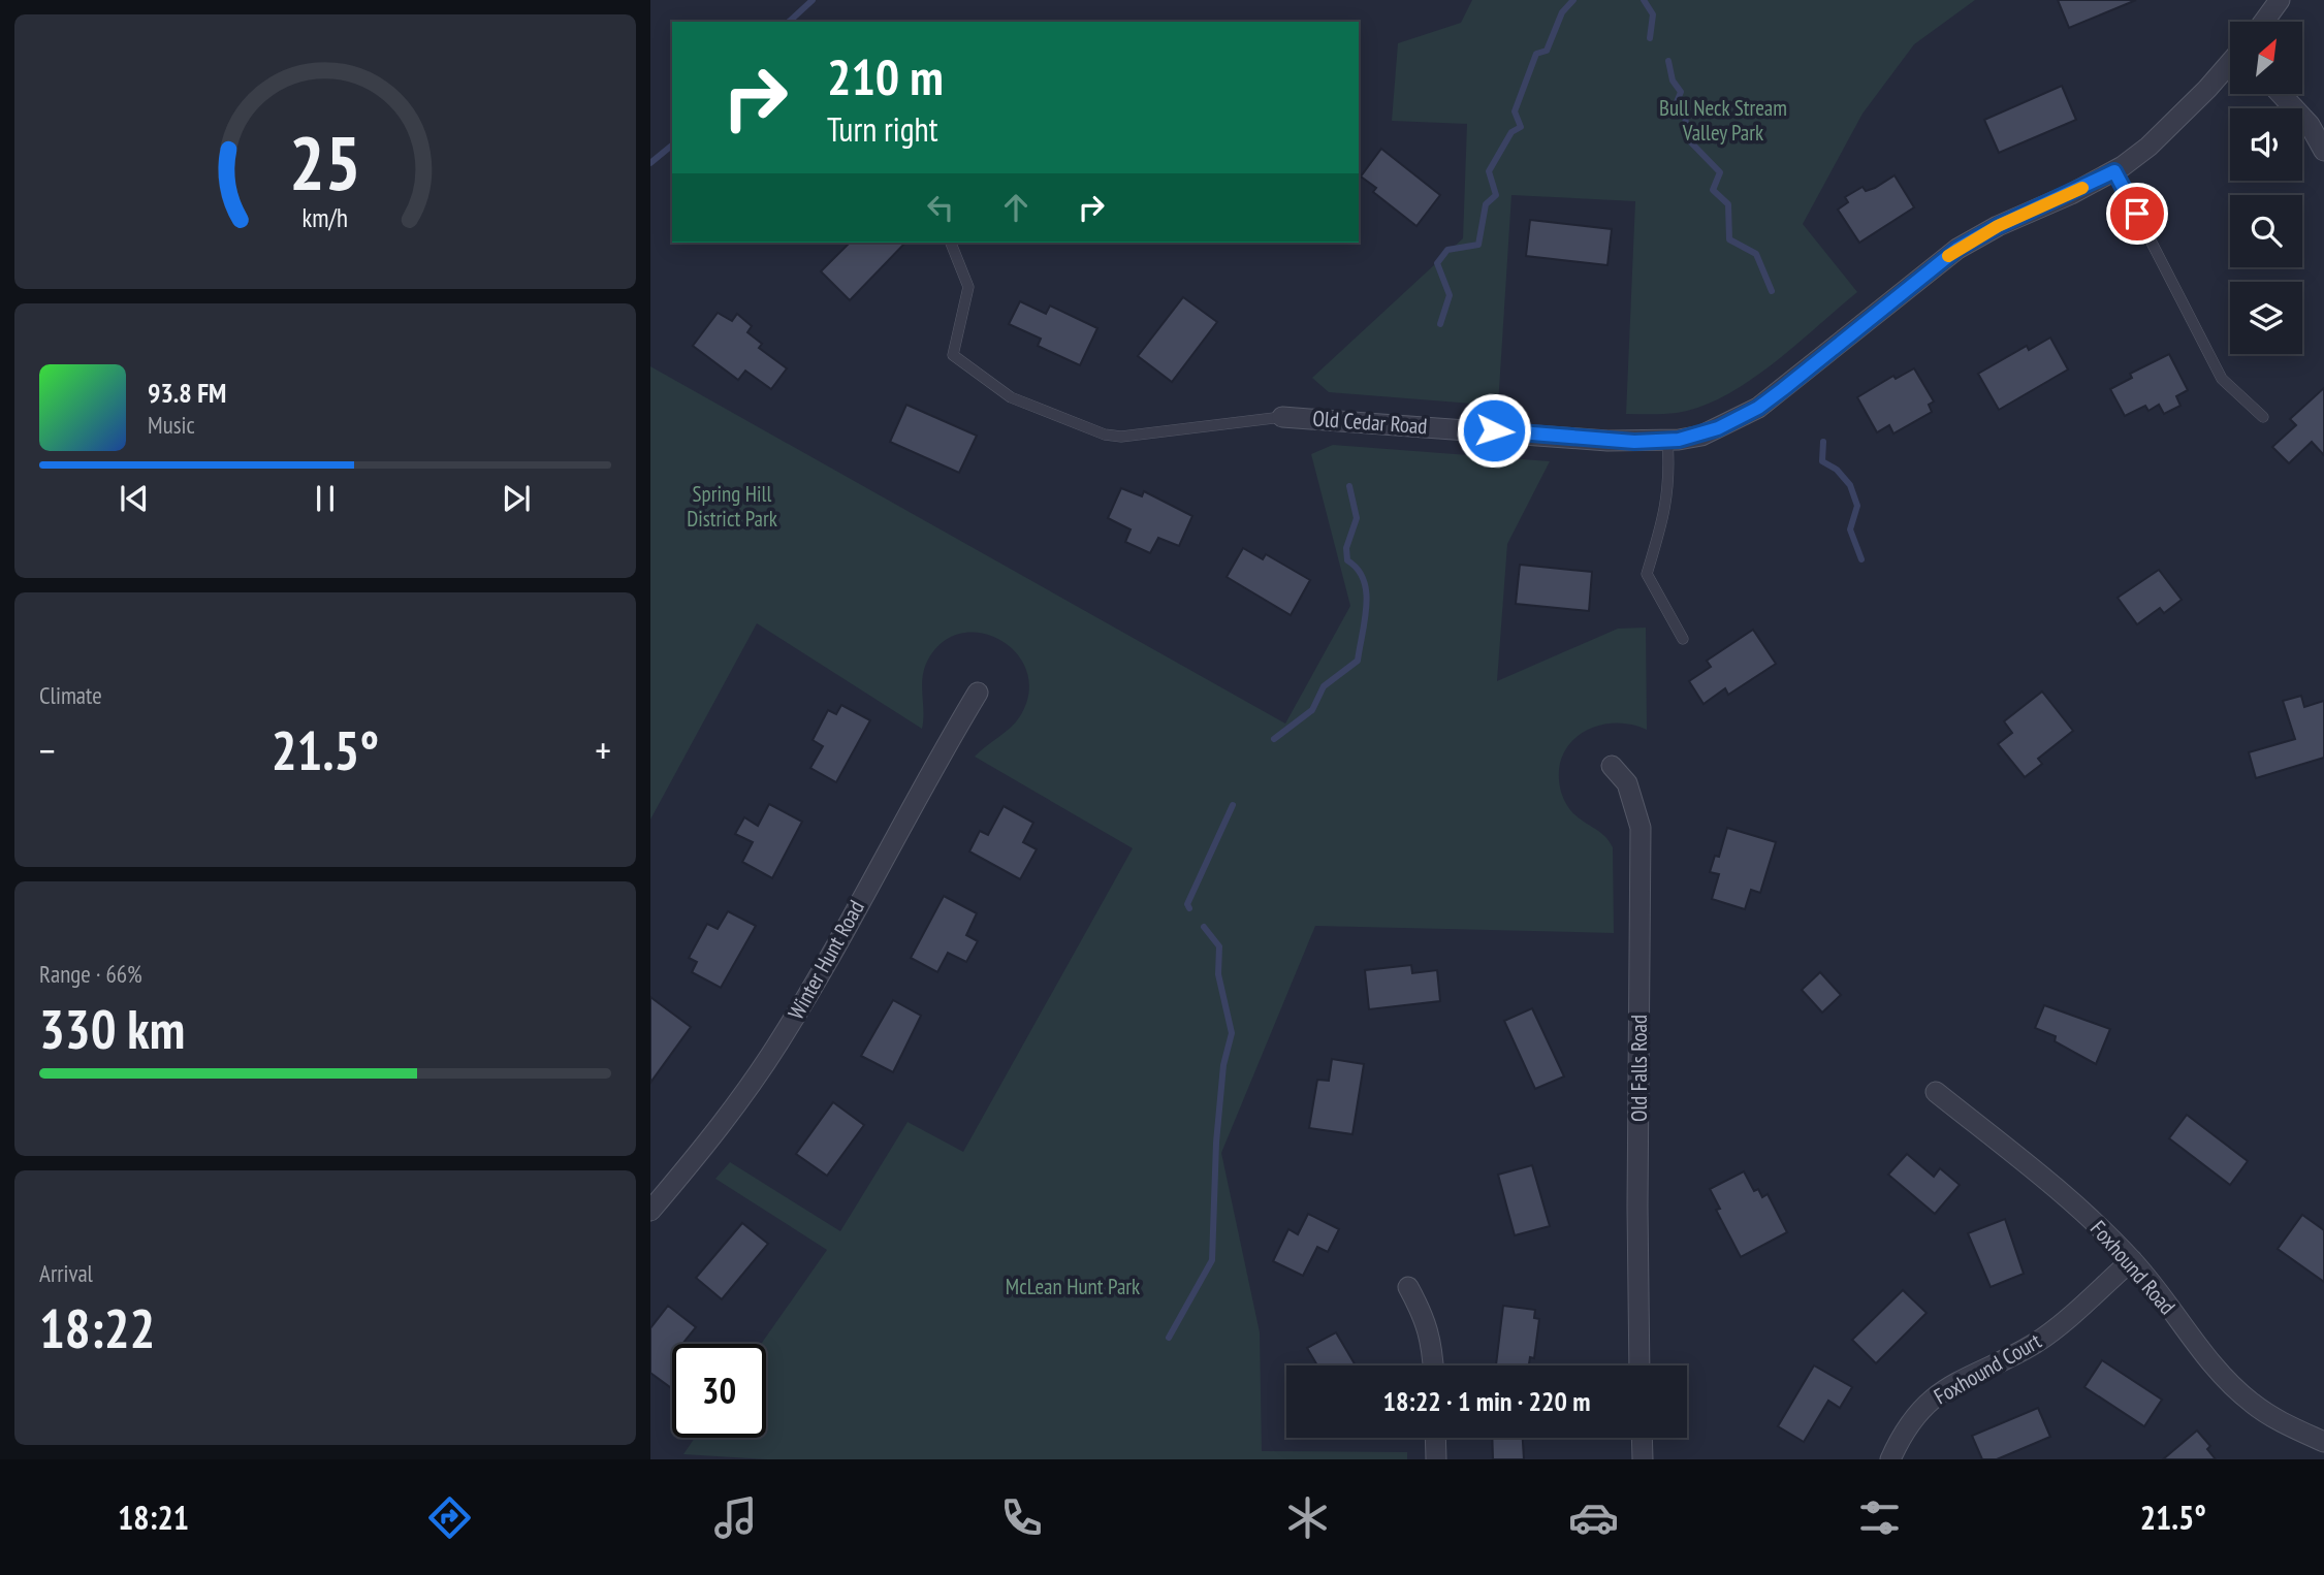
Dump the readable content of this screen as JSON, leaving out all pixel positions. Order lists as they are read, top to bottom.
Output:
{
  "streets": {
    "street": [
      "Old Cedar Road",
      "Winter Hunt Road",
      "Old Falls Road",
      "Foxhound Road",
      "Foxhound Court"
    ]
  },
  "crossings": [
    ["Foxhound Road", "Foxhound Court"]
  ],
  "parks": ["Bull Neck Stream Valley Park", "Spring Hill District Park", "McLean Hunt Park"],
  "north": "top right",
  "page": {
    "turn": ["210 m", "Turn right"],
    "song": ["93.8 FM", "Music"],
    "tile": [
      "Climate",
      ["Range · 66%", "330 km"],
      ["Arrival", "18:22"]
    ],
    "heat": ["−", "21.5°", "+"],
    "limit": "30",
    "trip": "18:22 · 1 min · 220 m",
    "tabs": ["18:21", "21.5°"],
    "gauge": ["25", "km/h"]
  }
}
